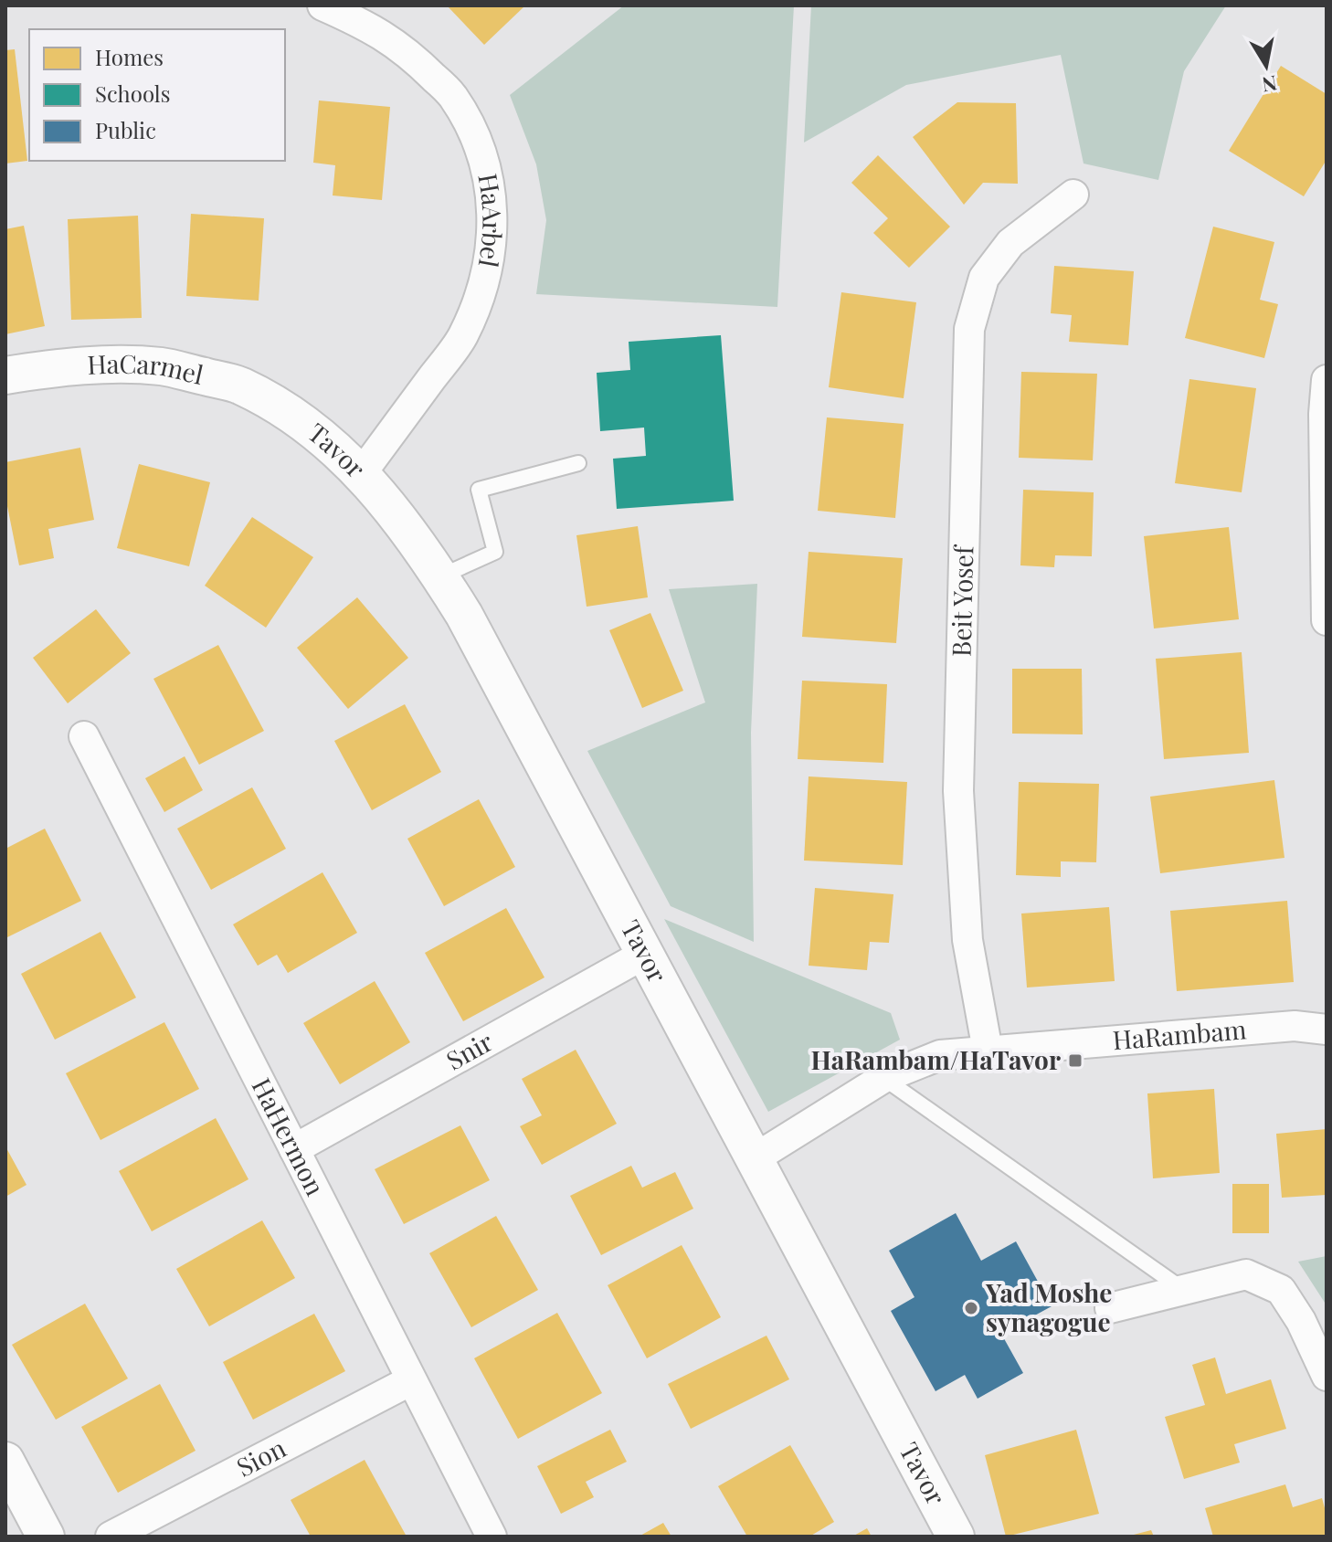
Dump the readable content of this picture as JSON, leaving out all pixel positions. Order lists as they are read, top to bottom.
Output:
{
  "streets": {
    "street": [
      "HaArbel",
      "HaCarmel",
      "Tavor",
      "Beit Yosef",
      "HaRambam",
      "Snir",
      "HaHermon",
      "Sion"
    ]
  },
  "crossings": [
    ["HaArbel", "Tavor"],
    ["HaCarmel", "Tavor"],
    ["Tavor", "HaRambam"],
    ["Tavor", "Snir"],
    ["Beit Yosef", "HaRambam"],
    ["Snir", "HaHermon"],
    ["HaHermon", "Sion"]
  ],
  "places": {
    "transit": ["HaRambam/HaTavor"],
    "other": ["Yad Moshe synagogue"]
  },
  "legend": ["Homes", "Schools", "Public"],
  "north": "bottom"
}
